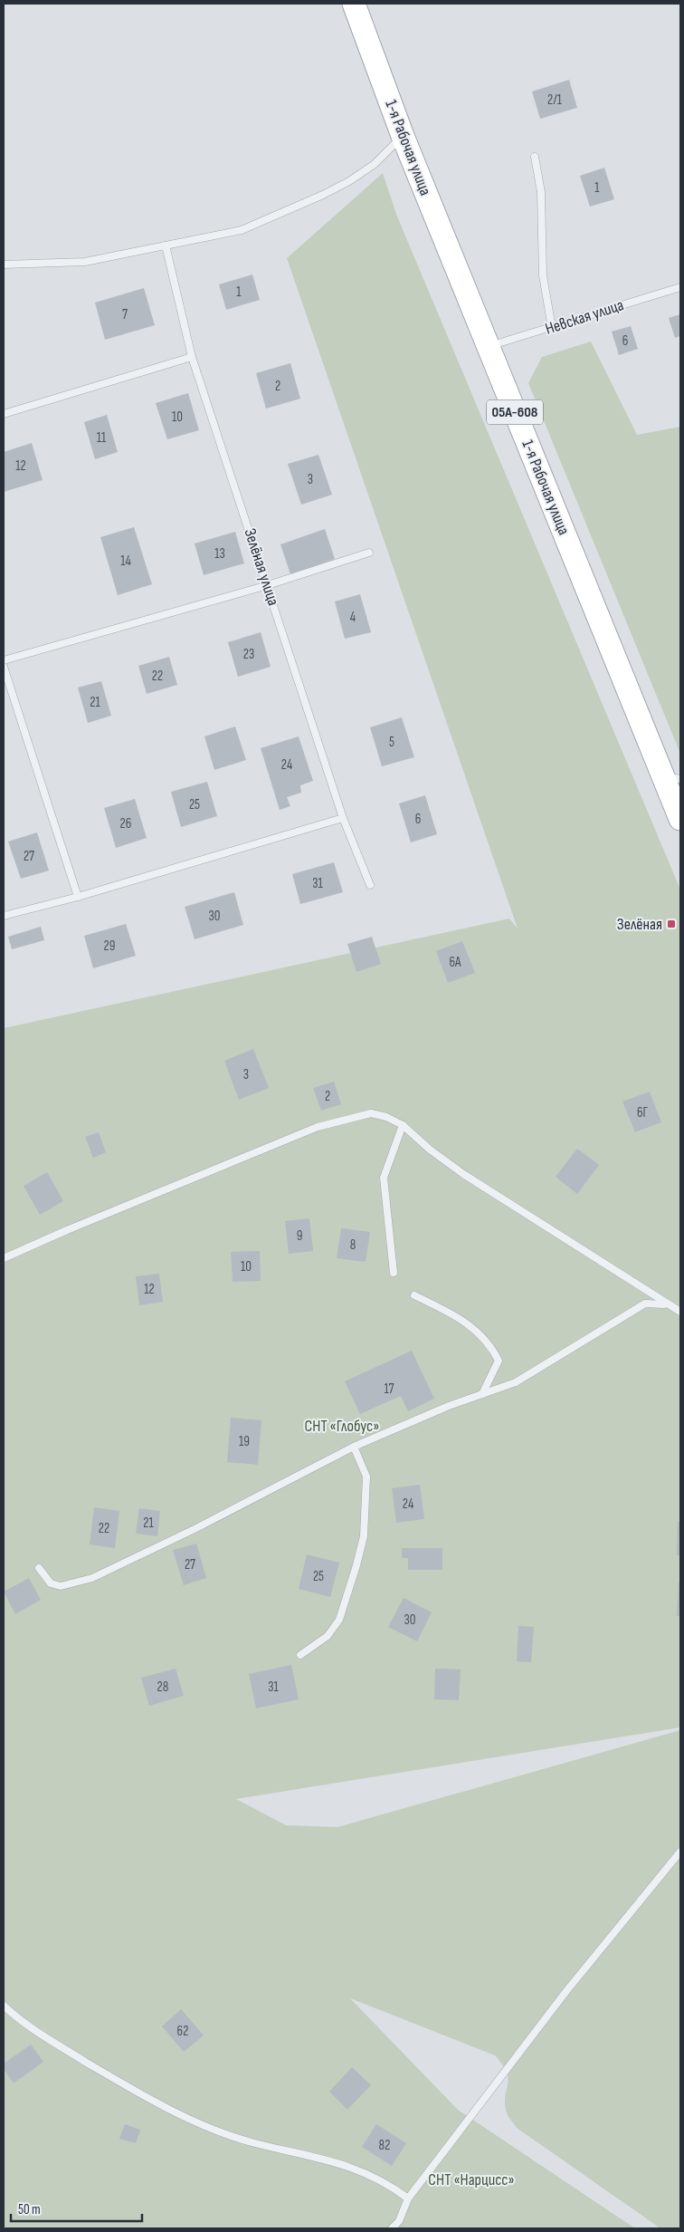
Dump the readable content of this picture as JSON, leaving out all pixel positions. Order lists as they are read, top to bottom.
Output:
{
  "streets": {
    "main road": ["1-я Рабочая улица", "05А-608"],
    "lane": ["Невская улица", "Зелёная улица"]
  },
  "crossings": [
    ["1-я Рабочая улица", "Невская улица"]
  ],
  "parks": ["СНТ «Глобус»", "СНТ «Нарцисс»"],
  "places": {
    "transit": ["Зелёная"]
  },
  "house_numbers": [
    "2/1",
    "1",
    "1",
    "7",
    "6",
    "2",
    "10",
    "11",
    "12",
    "3",
    "13",
    "14",
    "4",
    "23",
    "22",
    "21",
    "5",
    "24",
    "25",
    "6",
    "26",
    "27",
    "31",
    "30",
    "29",
    "6А",
    "3",
    "2",
    "6Г",
    "9",
    "8",
    "10",
    "12",
    "17",
    "19",
    "24",
    "21",
    "22",
    "27",
    "25",
    "30",
    "28",
    "31",
    "62",
    "82"
  ],
  "scale_bar": "50 m"
}
